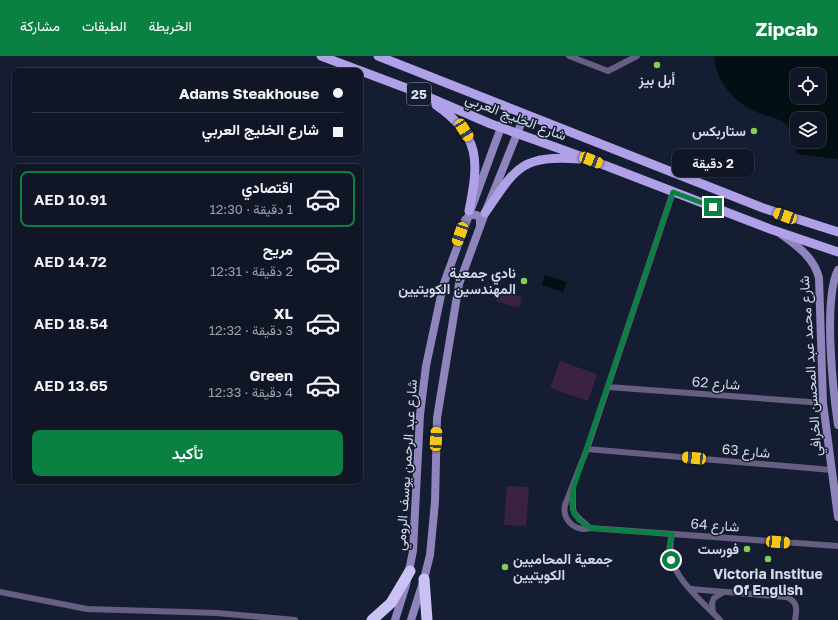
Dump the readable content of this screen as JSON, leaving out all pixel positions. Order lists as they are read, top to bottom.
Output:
{
  "streets": {
    "main road": [
      "25",
      "شارع الخليج العربي",
      "شارع محمد عبد المحسن الخرافي",
      "شارع عبد الرحمن يوسف الرومي"
    ],
    "street": ["شارع 62", "شارع 63", "شارع 64"]
  },
  "crossings": [
    ["شارع الخليج العربي", "شارع محمد عبد المحسن الخرافي"],
    ["شارع الخليج العربي", "شارع عبد الرحمن يوسف الرومي"],
    ["شارع الخليج العربي", "شارع 64"],
    ["شارع محمد عبد المحسن الخرافي", "شارع 62"],
    ["شارع محمد عبد المحسن الخرافي", "شارع 63"],
    ["شارع 62", "شارع 64"],
    ["شارع 63", "شارع 64"]
  ],
  "places": [
    "أبل بيز",
    "ستاربكس",
    "نادي جمعية المهندسين الكويتيين",
    "فورست",
    "Victoria Institue Of English",
    "جمعية المحاميين الكويتيين"
  ],
  "page": {
    "header": "Zipcab",
    "nav": ["الخريطة", "الطبقات", "مشاركة"],
    "banner": ["Adams Steakhouse", "شارع الخليج العربي"],
    "bubble": "2 دقيقة",
    "list": [
      {
        "name": "اقتصادي",
        "note": "1 دقيقة · 12:30",
        "value": "AED 10.91"
      },
      {
        "name": "مريح",
        "note": "2 دقيقة · 12:31",
        "value": "AED 14.72"
      },
      {
        "name": "XL",
        "note": "3 دقيقة · 12:32",
        "value": "AED 18.54"
      },
      {
        "name": "Green",
        "note": "4 دقيقة · 12:33",
        "value": "AED 13.65"
      }
    ],
    "buttons": "تأكيد"
  }
}
